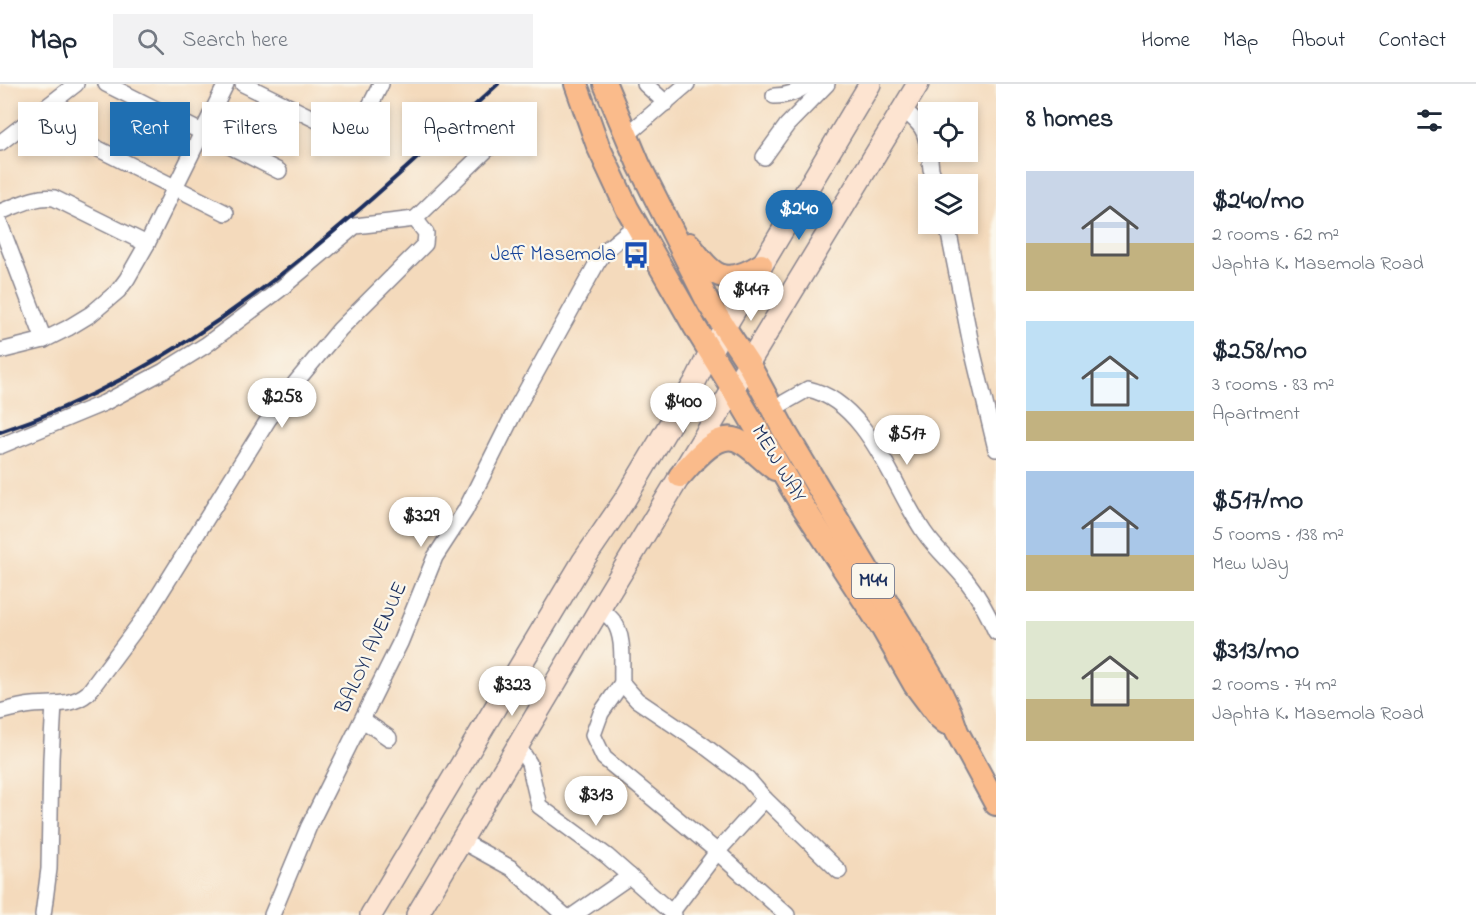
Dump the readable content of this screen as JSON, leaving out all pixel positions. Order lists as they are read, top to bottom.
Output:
{
  "streets": {
    "main road": ["MEW WAY", "M44"],
    "street": ["BALOYI AVENUE"]
  },
  "crossings": [
    ["MEW WAY", "BALOYI AVENUE"]
  ],
  "places": {
    "bus stop": ["Jeff Masemola"]
  },
  "page": {
    "header": "Map",
    "search": "Search here",
    "nav": [
      "Home",
      "Map",
      "About",
      "Contact"
    ],
    "heading": "8 homes",
    "chip": [
      "Buy",
      "Rent",
      "Filters",
      "New",
      "Apartment"
    ],
    "list": [
      {
        "name": "$240/mo",
        "note": "2 rooms · 62 m² · Japhta K. Masemola Road"
      },
      {
        "name": "$258/mo",
        "note": "3 rooms · 83 m² · Apartment"
      },
      {
        "name": "$517/mo",
        "note": "5 rooms · 138 m² · Mew Way"
      },
      {
        "name": "$313/mo",
        "note": "2 rooms · 74 m² · Japhta K. Masemola Road"
      }
    ],
    "price": [
      "$240",
      "$447",
      "$258",
      "$400",
      "$517",
      "$329",
      "$323",
      "$313"
    ]
  }
}
